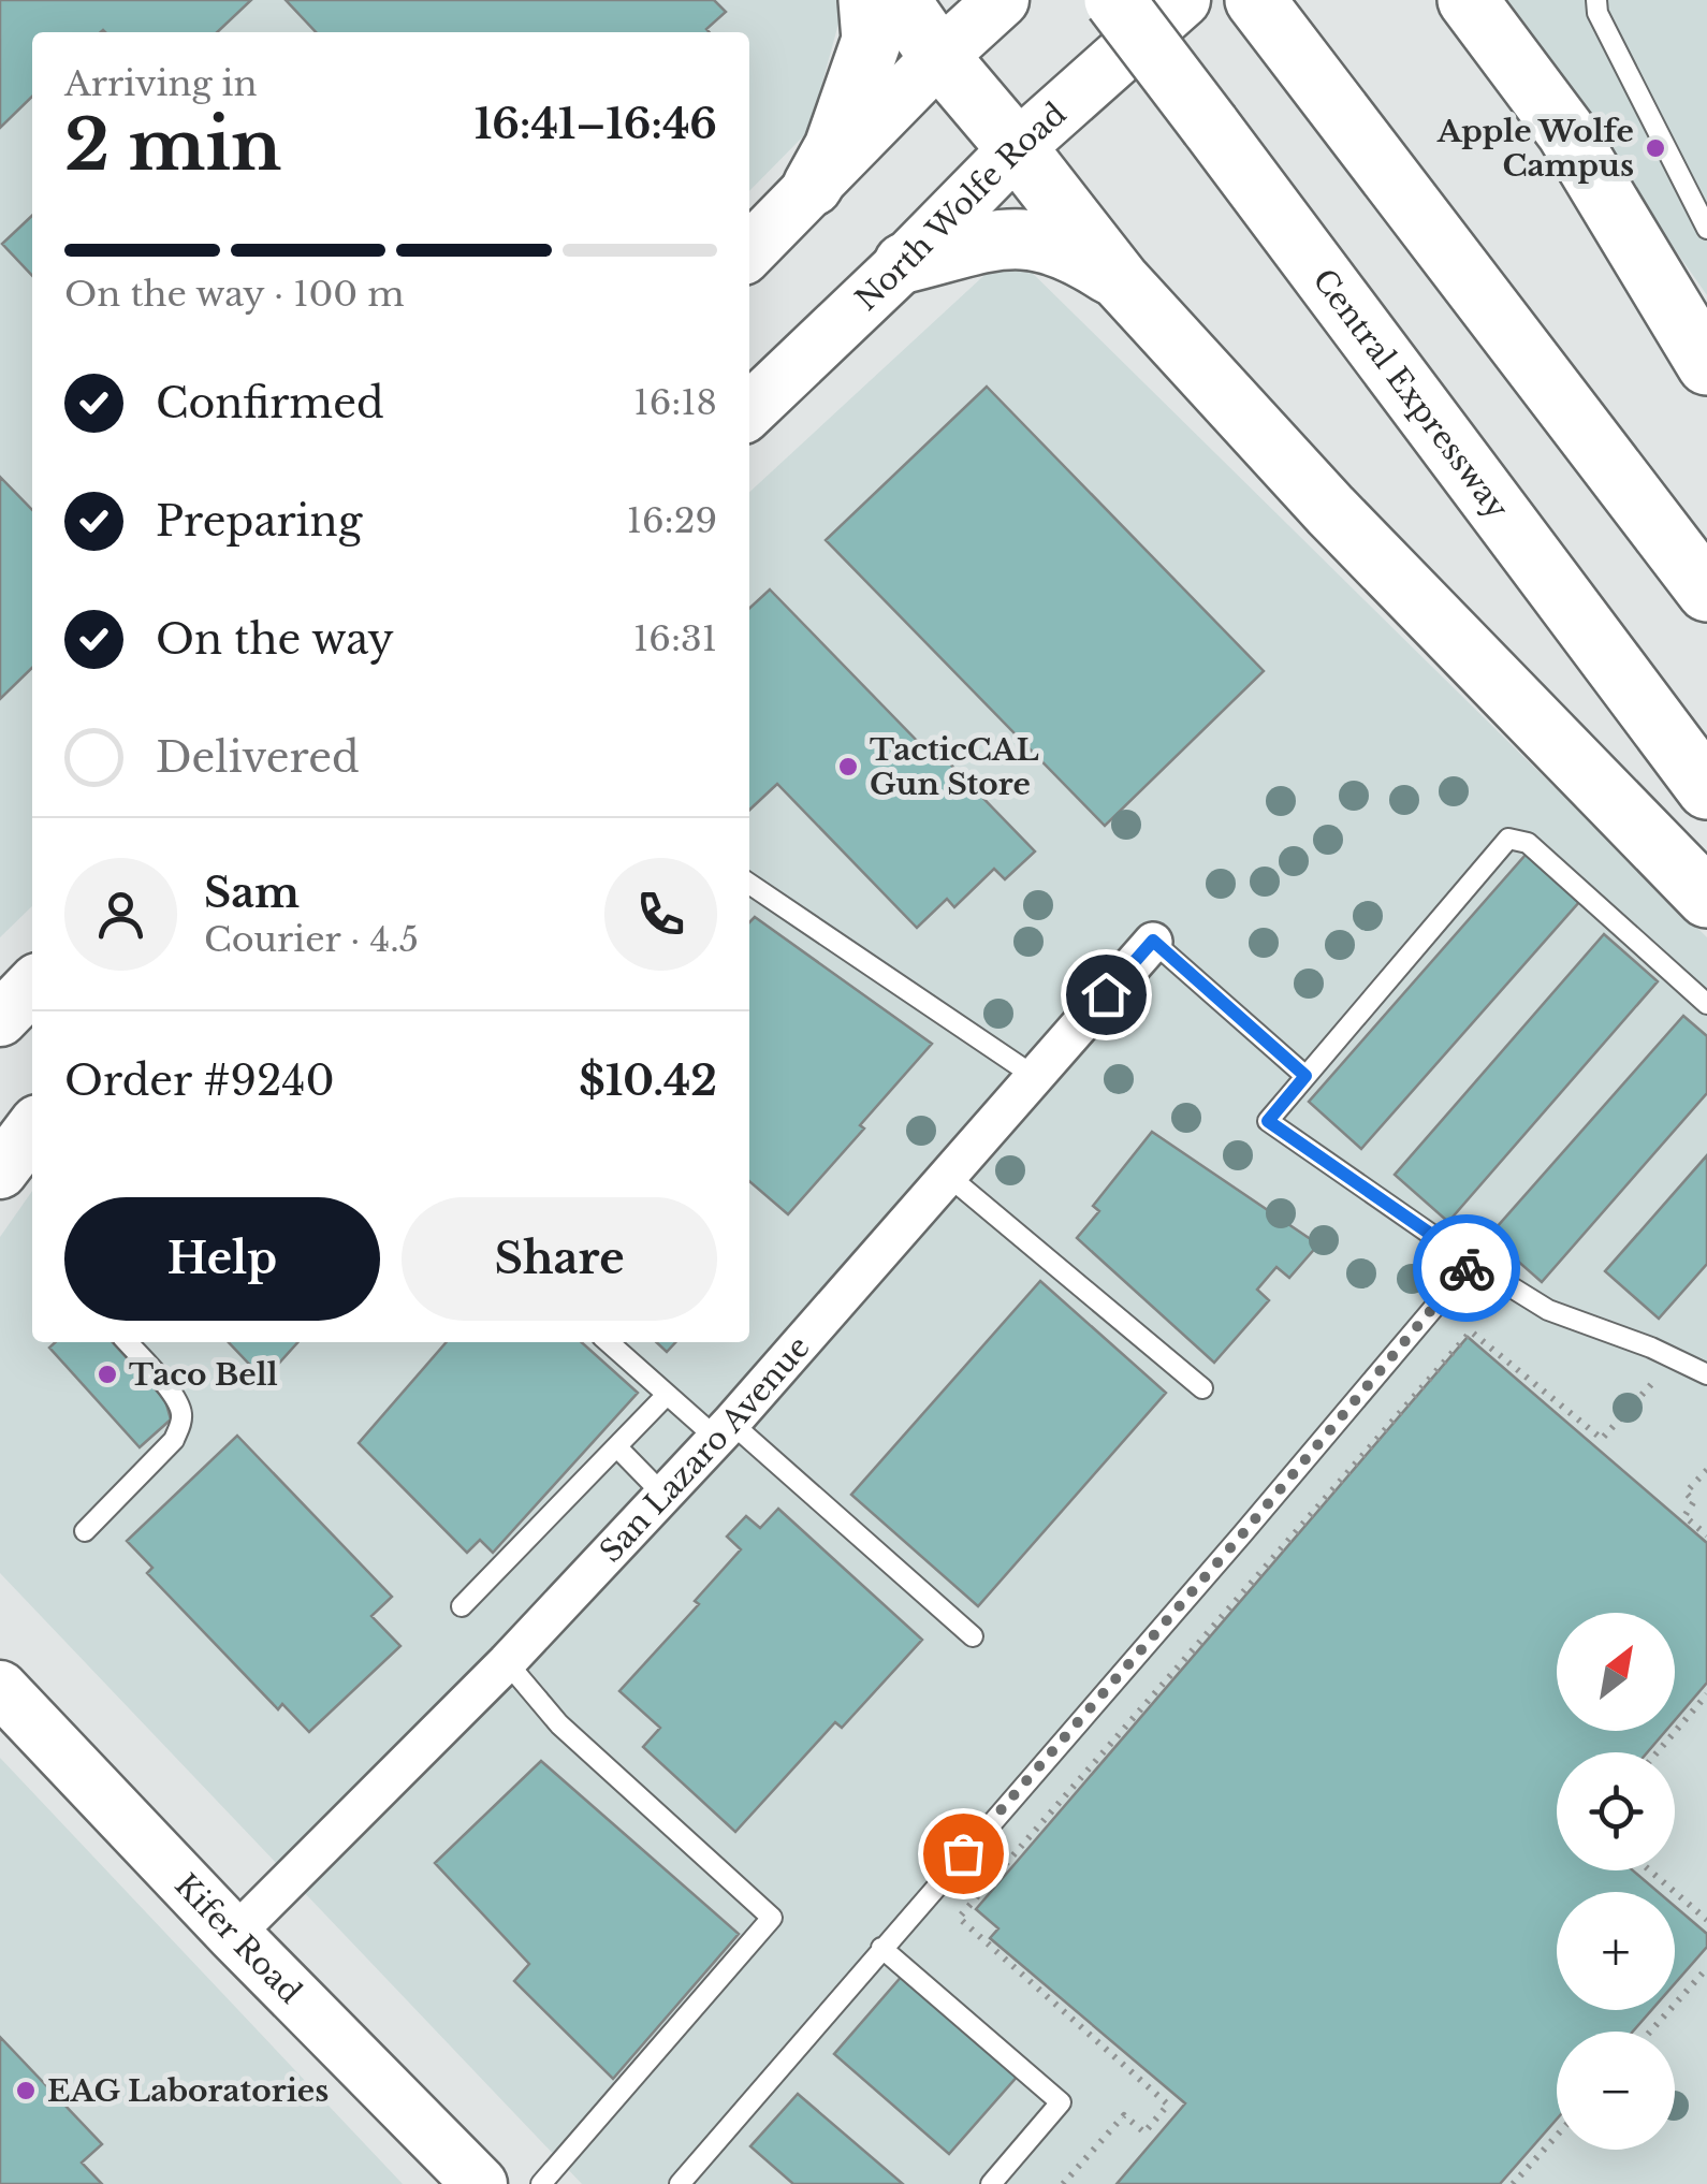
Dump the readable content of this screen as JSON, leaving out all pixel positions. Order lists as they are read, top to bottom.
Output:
{
  "streets": {
    "highway": ["Central Expressway"],
    "main road": ["North Wolfe Road", "Kifer Road"],
    "street": ["San Lazaro Avenue"]
  },
  "crossings": [
    ["San Lazaro Avenue", "Kifer Road"]
  ],
  "places": [
    "Apple Wolfe Campus",
    "TacticCAL Gun Store",
    "Taco Bell",
    "EAG Laboratories"
  ],
  "north": "top right",
  "page": {
    "heading": ["2 min", "Arriving in", "16:41–16:46"],
    "panel": [
      "Sam",
      "Courier · 4.5",
      "Order #9240",
      "$10.42"
    ],
    "bar": "On the way · 100 m",
    "list": [
      ["Confirmed", "16:18"],
      ["Preparing", "16:29"],
      ["On the way", "16:31"],
      "Delivered"
    ],
    "buttons": ["Help", "Share"],
    "map_buttons": ["+", "−"]
  }
}
